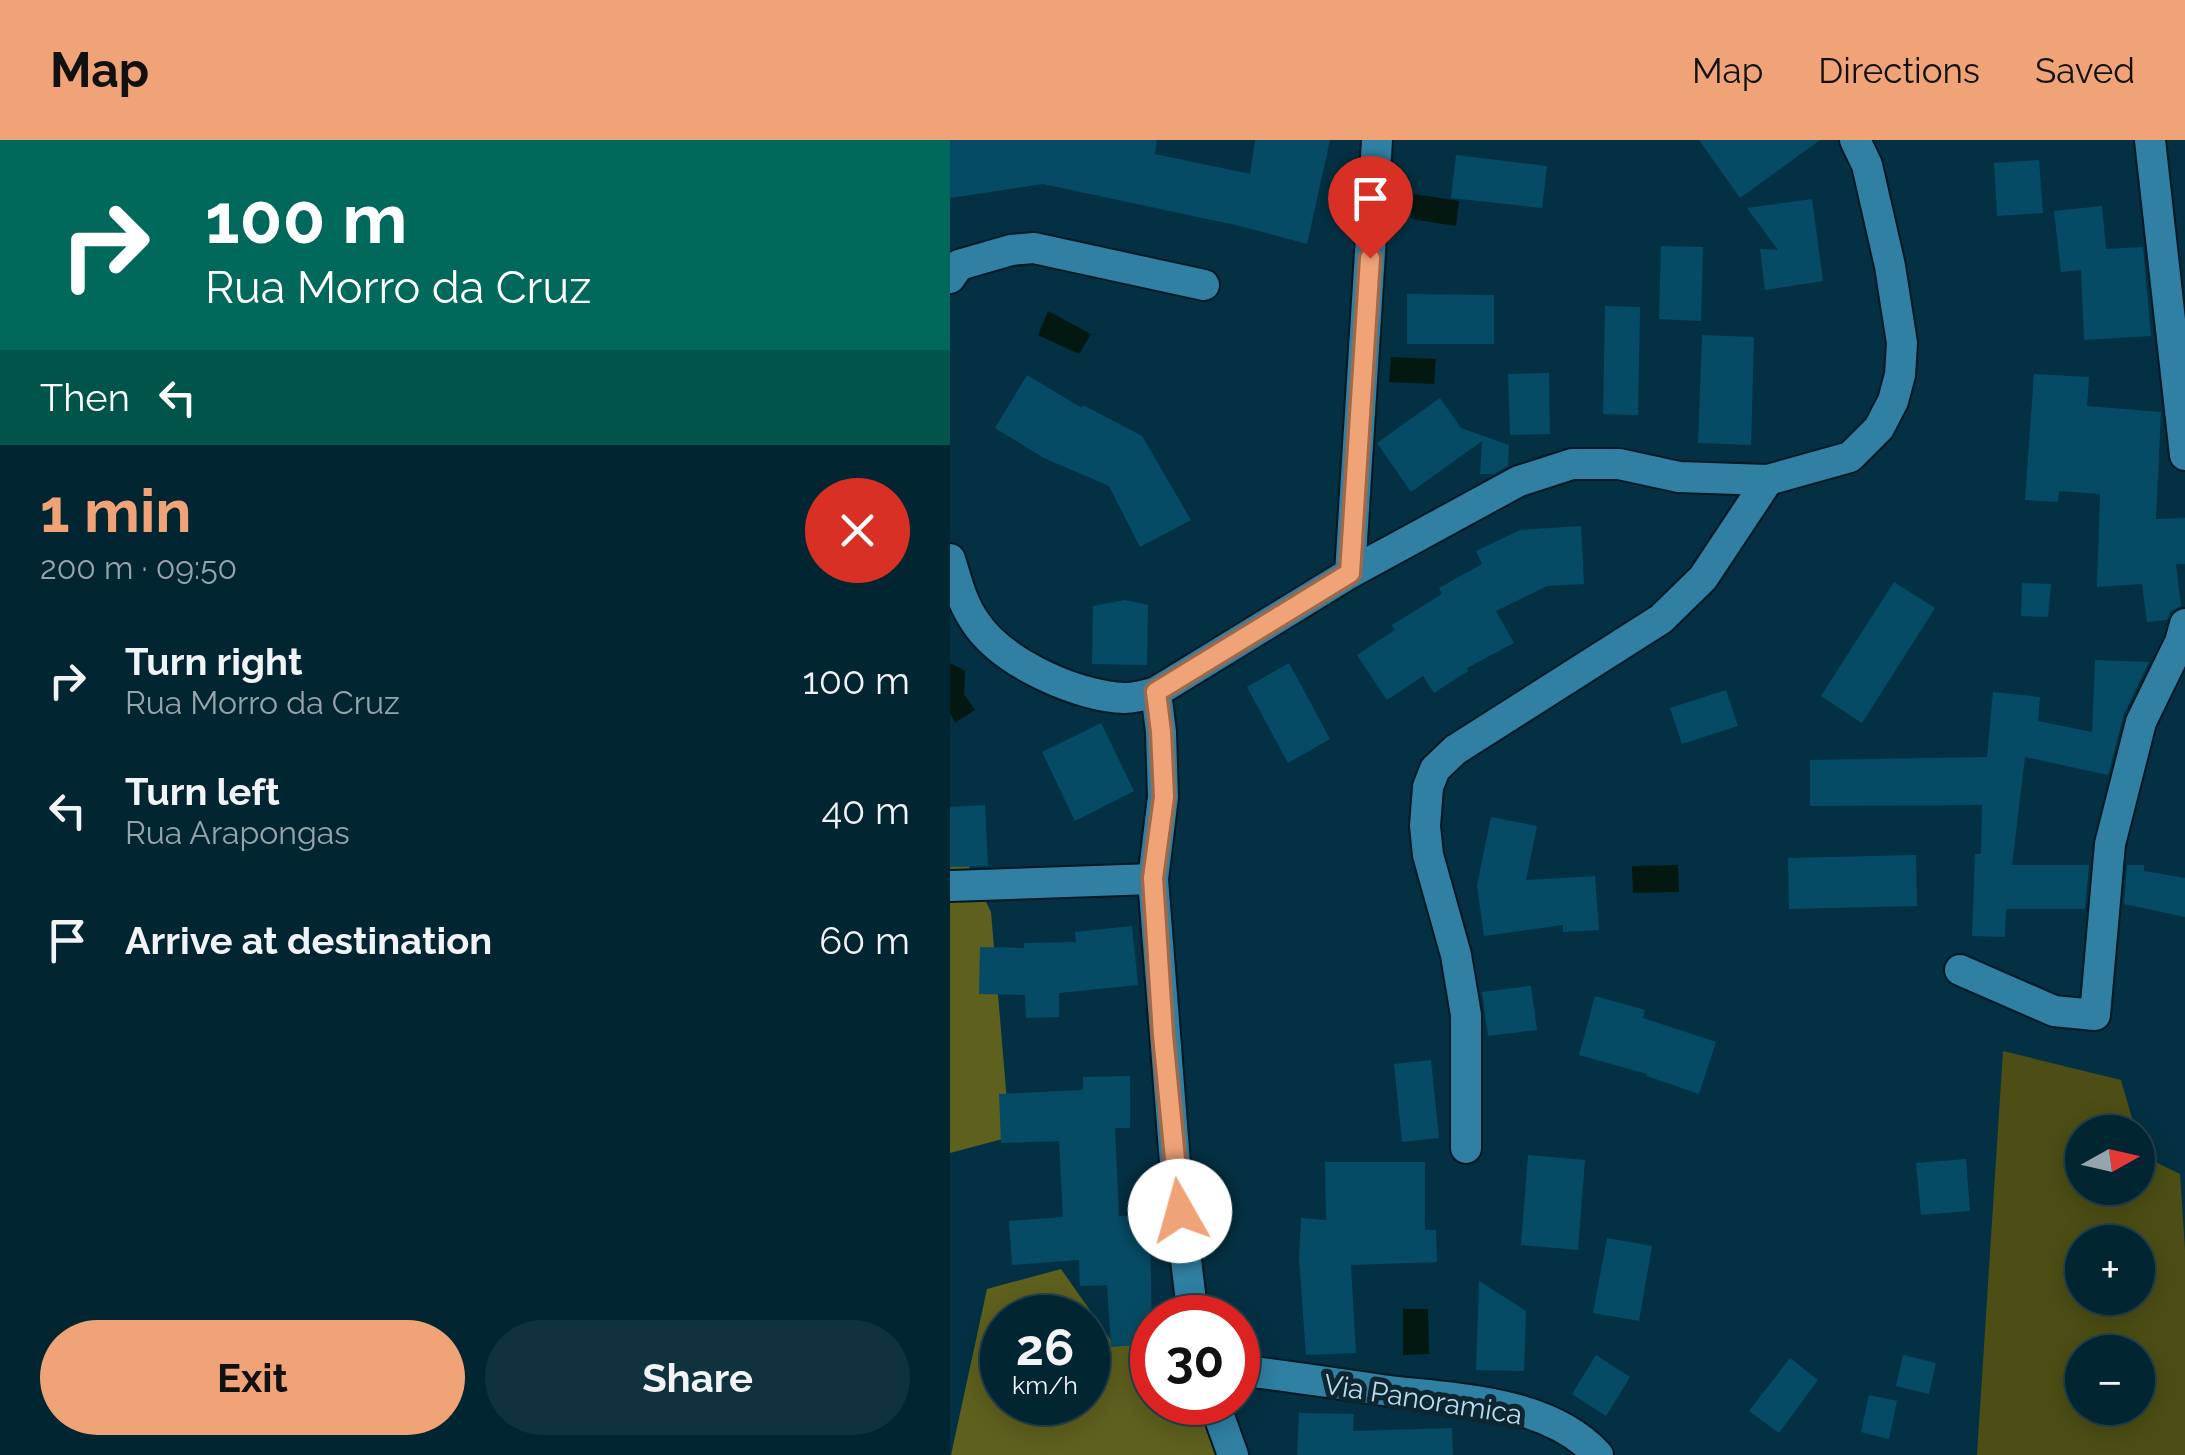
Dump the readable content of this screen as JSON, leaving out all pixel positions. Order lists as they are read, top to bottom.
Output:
{
  "streets": {
    "street": ["Via Panoramica"]
  },
  "north": "right",
  "page": {
    "header": "Map",
    "nav": ["Map", "Directions", "Saved"],
    "turn": ["100 m", "Rua Morro da Cruz"],
    "then": "Then",
    "heading": ["1 min", "200 m · 09:50"],
    "list": [
      {
        "name": "Turn right",
        "note": "Rua Morro da Cruz",
        "value": "100 m"
      },
      {
        "name": "Turn left",
        "note": "Rua Arapongas",
        "value": "40 m"
      },
      {
        "name": "Arrive at destination",
        "value": "60 m"
      }
    ],
    "map_buttons": ["+", "−"],
    "speed": "26 km/h",
    "limit": "30",
    "buttons": ["Exit", "Share"]
  }
}
